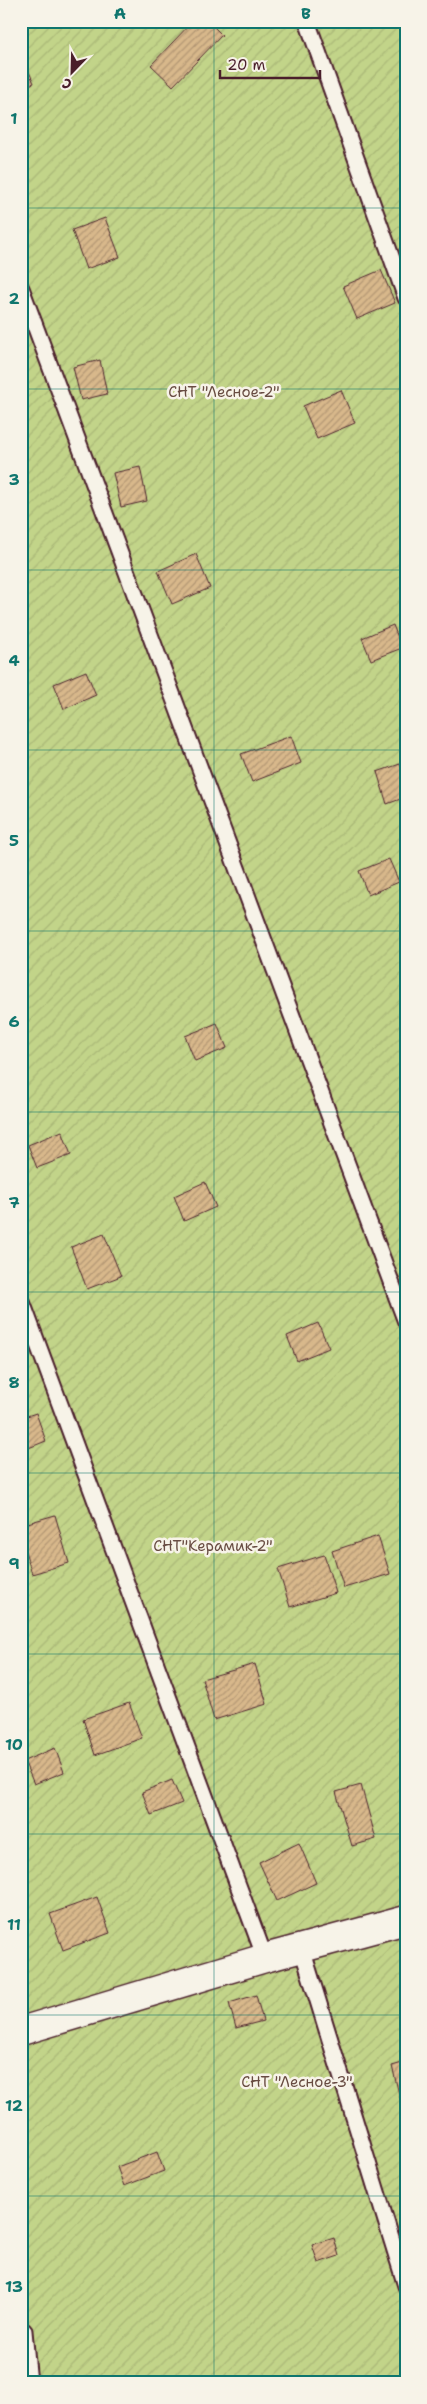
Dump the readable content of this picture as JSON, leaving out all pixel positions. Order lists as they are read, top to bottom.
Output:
{
  "parks": ["СНТ \"Лесное-2\"", "СНТ\"Керамик-2\"", "СНТ \"Лесное-3\""],
  "scale_bar": "20 m",
  "north": "bottom left",
  "grid": {
    "columns": ["A", "B"],
    "rows": [
      "1",
      "2",
      "3",
      "4",
      "5",
      "6",
      "7",
      "8",
      "9",
      "10",
      "11",
      "12",
      "13"
    ]
  }
}
